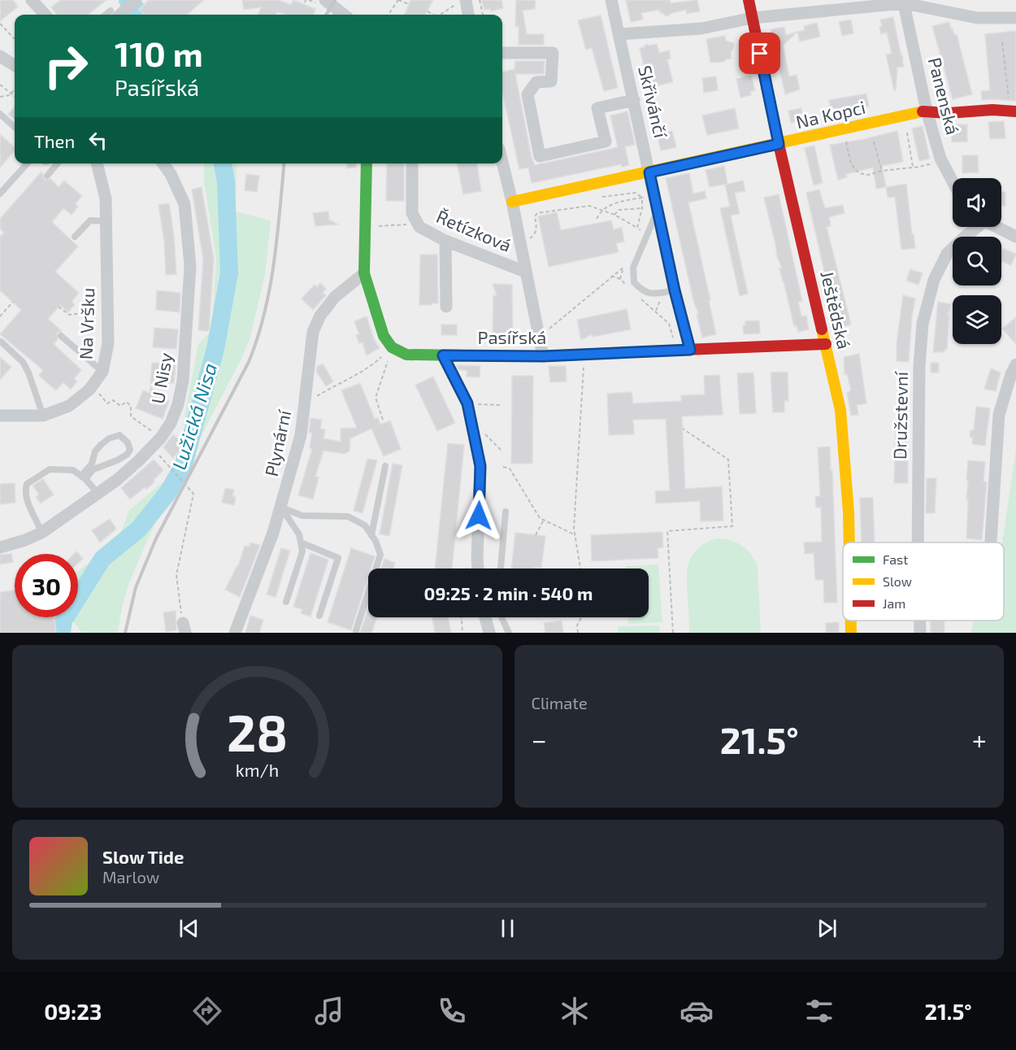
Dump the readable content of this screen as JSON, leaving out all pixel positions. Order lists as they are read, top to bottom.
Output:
{
  "streets": {
    "street": [
      "Panenská",
      "Skřivánčí",
      "Na Kopci",
      "Řetízková",
      "Ještědská",
      "Na Vršku",
      "Pasířská",
      "U Nisy",
      "Družstevní",
      "Plynární"
    ]
  },
  "crossings": [
    ["Panenská", "Na Kopci"],
    ["Skřivánčí", "Na Kopci"],
    ["Skřivánčí", "Pasířská"],
    ["Na Kopci", "Řetízková"],
    ["Na Kopci", "Ještědská"],
    ["Řetízková", "Pasířská"],
    ["Ještědská", "Pasířská"]
  ],
  "water": ["Lužická Nisa"],
  "legend": ["Fast", "Slow", "Jam"],
  "page": {
    "turn": ["110 m", "Pasířská"],
    "then": "Then",
    "limit": "30",
    "trip": "09:25 · 2 min · 540 m",
    "tile": "Climate",
    "heat": ["−", "21.5°", "+"],
    "song": ["Slow Tide", "Marlow"],
    "tabs": ["09:23", "21.5°"],
    "gauge": ["28", "km/h"]
  }
}
